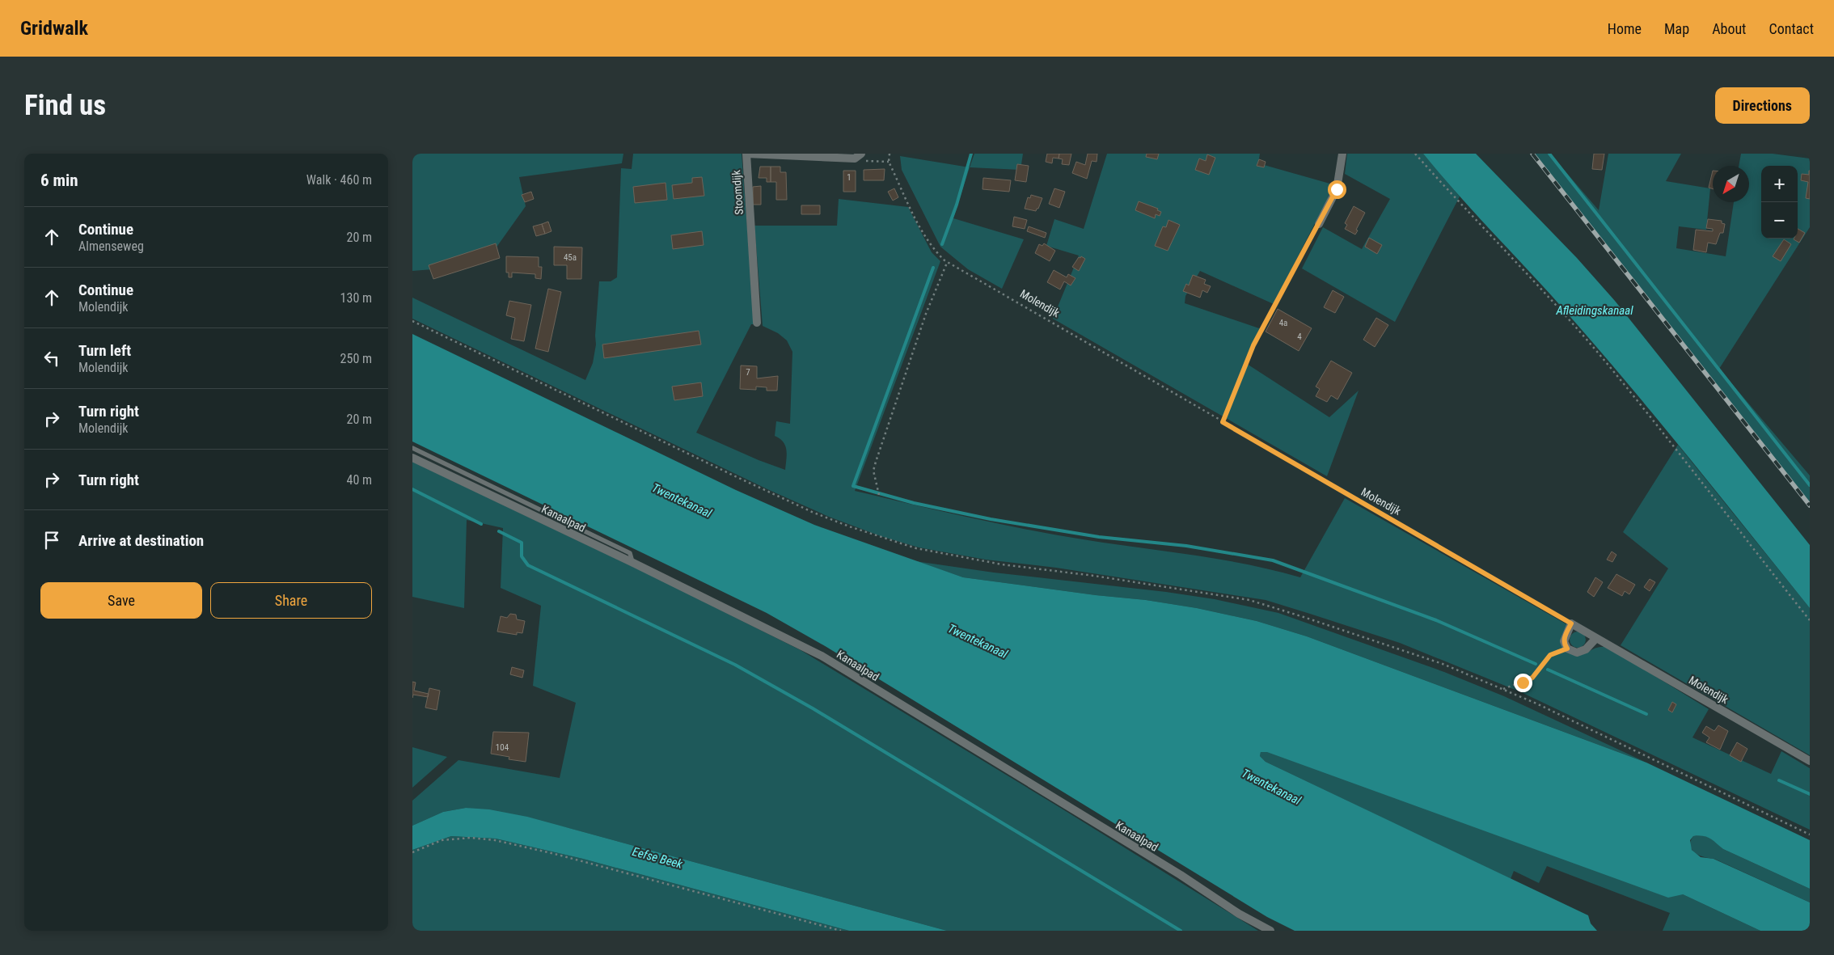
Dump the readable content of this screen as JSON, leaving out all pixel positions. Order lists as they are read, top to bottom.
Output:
{
  "streets": {
    "street": ["Stoomdijk", "Molendijk", "Kanaalpad"]
  },
  "water": ["Afleidingskanaal", "Twentekanaal", "Eefse Beek"],
  "house_numbers": [
    "1",
    "45a",
    "4a",
    "4",
    "7",
    "104"
  ],
  "north": "bottom left",
  "page": {
    "header": "Gridwalk",
    "nav": [
      "Home",
      "Map",
      "About",
      "Contact"
    ],
    "buttons": [
      "Directions",
      ["Save", "Share"]
    ],
    "title": "Find us",
    "heading": ["6 min", "Walk · 460 m"],
    "map_buttons": ["+", "−"],
    "list": [
      ["Continue", "Almenseweg", "20 m"],
      ["Continue", "Molendijk", "130 m"],
      ["Turn left", "Molendijk", "250 m"],
      ["Turn right", "Molendijk", "20 m"],
      ["Turn right", "40 m"],
      "Arrive at destination"
    ]
  }
}
